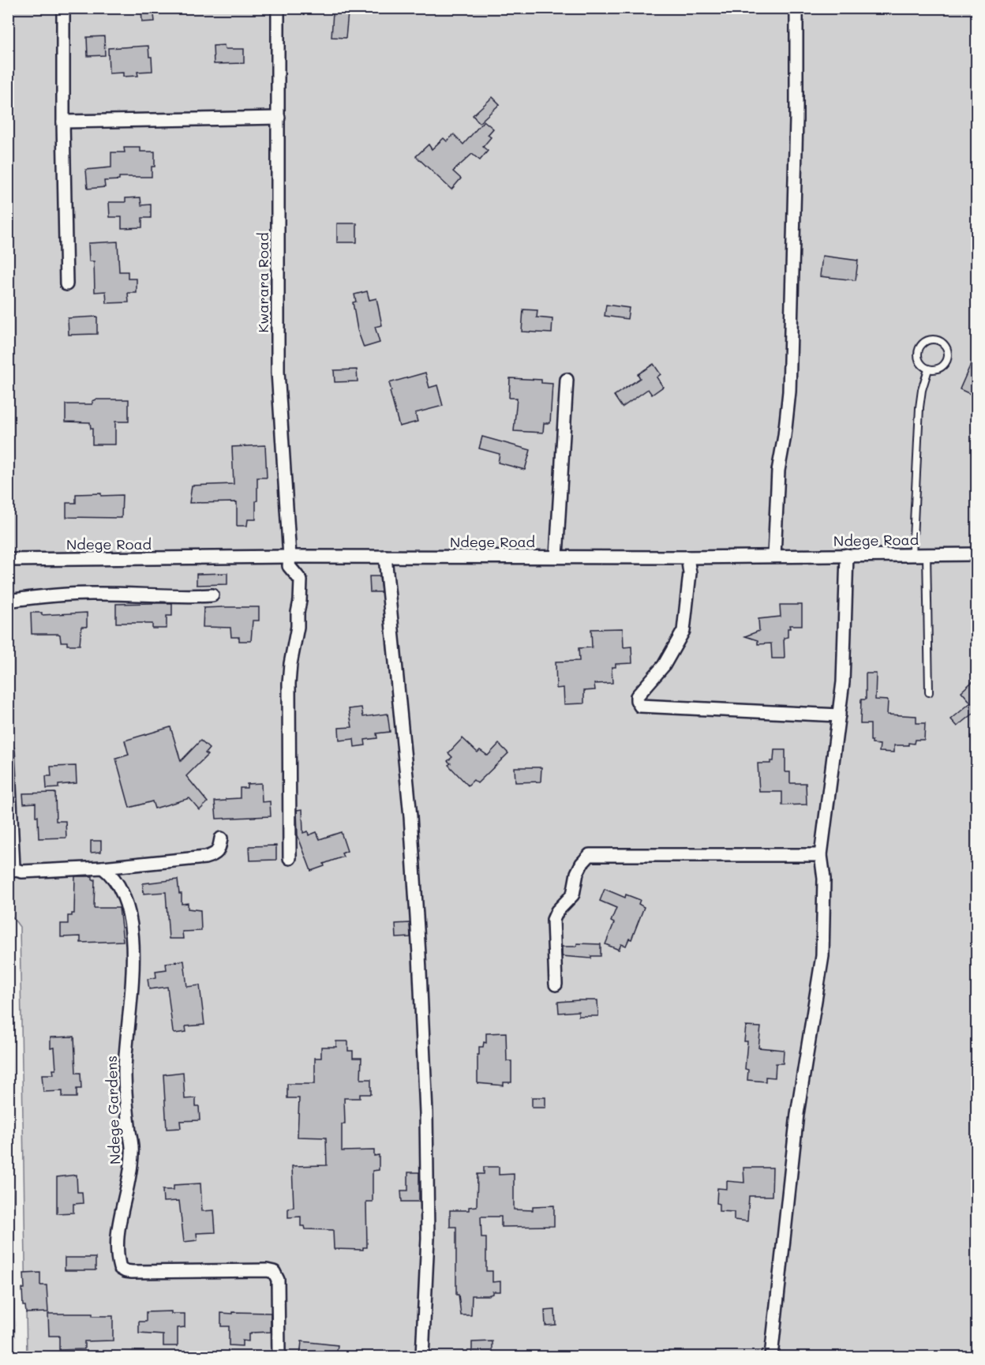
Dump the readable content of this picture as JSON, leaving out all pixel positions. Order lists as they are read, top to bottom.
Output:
{
  "streets": {
    "street": ["Kwarara Road", "Ndege Road", "Ndege Gardens"]
  },
  "crossings": [
    ["Kwarara Road", "Ndege Road"]
  ]
}
